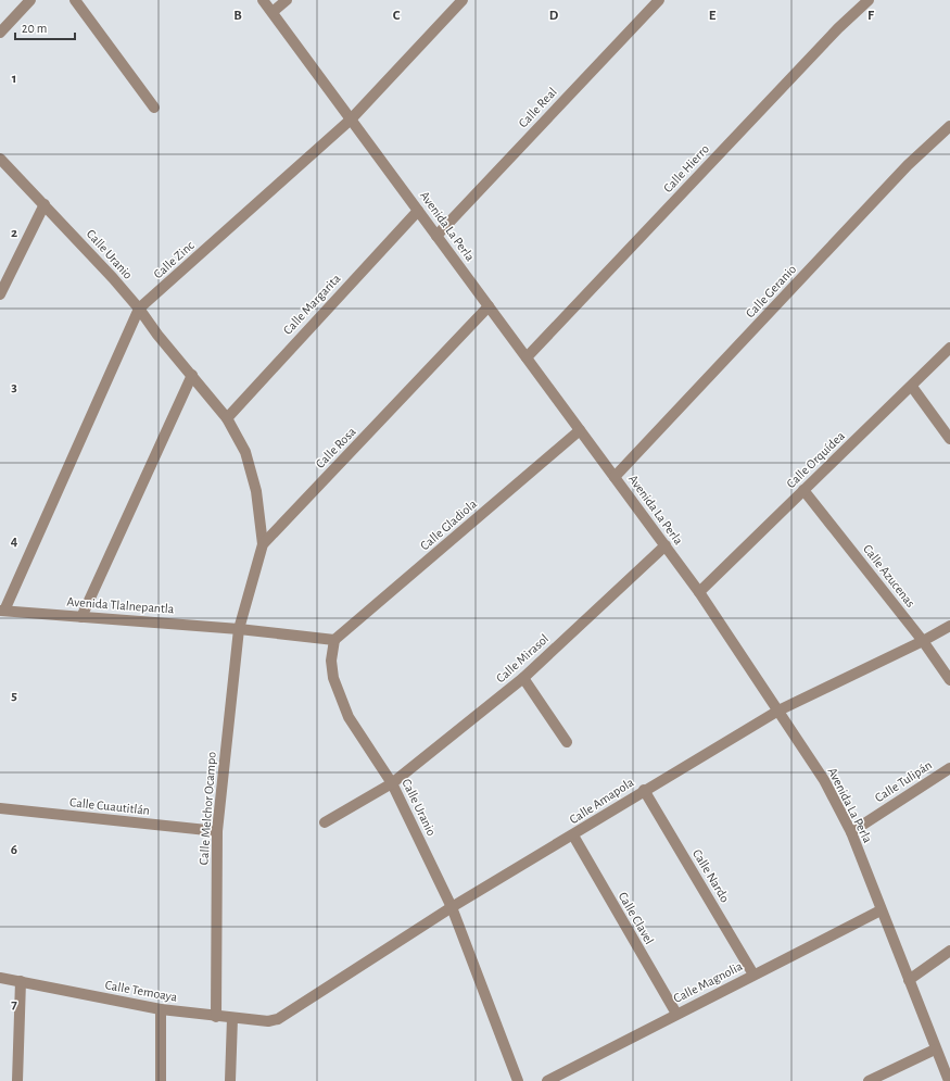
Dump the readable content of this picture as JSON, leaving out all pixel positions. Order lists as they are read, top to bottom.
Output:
{
  "streets": {
    "street": [
      "Calle Real",
      "Calle Hierro",
      "Avenida La Perla",
      "Calle Uranio",
      "Calle Zinc",
      "Calle Geranio",
      "Calle Margarita",
      "Calle Rosa",
      "Calle Orquídea",
      "Calle Gladiola",
      "Calle Azucenas",
      "Avenida Tlalnepantla",
      "Calle Mirasol",
      "Calle Tulipán",
      "Calle Amapola",
      "Calle Cuautitlán",
      "Calle Melchor Ocampo",
      "Calle Nardo",
      "Calle Clavel",
      "Calle Magnolia",
      "Calle Temoaya"
    ]
  },
  "crossings": [
    ["Calle Real", "Avenida La Perla"],
    ["Calle Hierro", "Avenida La Perla"],
    ["Avenida La Perla", "Calle Zinc"],
    ["Avenida La Perla", "Calle Geranio"],
    ["Avenida La Perla", "Calle Margarita"],
    ["Avenida La Perla", "Calle Rosa"],
    ["Avenida La Perla", "Calle Orquídea"],
    ["Avenida La Perla", "Calle Gladiola"],
    ["Avenida La Perla", "Calle Mirasol"],
    ["Avenida La Perla", "Calle Tulipán"],
    ["Avenida La Perla", "Calle Amapola"],
    ["Avenida La Perla", "Calle Magnolia"],
    ["Calle Uranio", "Calle Zinc"],
    ["Calle Uranio", "Calle Margarita"],
    ["Calle Uranio", "Calle Rosa"],
    ["Calle Uranio", "Calle Gladiola"],
    ["Calle Uranio", "Calle Mirasol"],
    ["Calle Uranio", "Calle Amapola"],
    ["Calle Zinc", "Avenida Tlalnepantla"],
    ["Calle Rosa", "Avenida Tlalnepantla"],
    ["Calle Rosa", "Calle Melchor Ocampo"],
    ["Calle Orquídea", "Calle Azucenas"],
    ["Calle Azucenas", "Calle Amapola"],
    ["Avenida Tlalnepantla", "Calle Melchor Ocampo"],
    ["Calle Amapola", "Calle Nardo"],
    ["Calle Amapola", "Calle Clavel"],
    ["Calle Amapola", "Calle Temoaya"],
    ["Calle Cuautitlán", "Calle Melchor Ocampo"],
    ["Calle Melchor Ocampo", "Calle Temoaya"],
    ["Calle Nardo", "Calle Magnolia"],
    ["Calle Clavel", "Calle Magnolia"]
  ],
  "scale_bar": "20 m",
  "grid": {
    "columns": [
      "B",
      "C",
      "D",
      "E",
      "F"
    ],
    "rows": [
      "1",
      "2",
      "3",
      "4",
      "5",
      "6",
      "7"
    ]
  }
}
